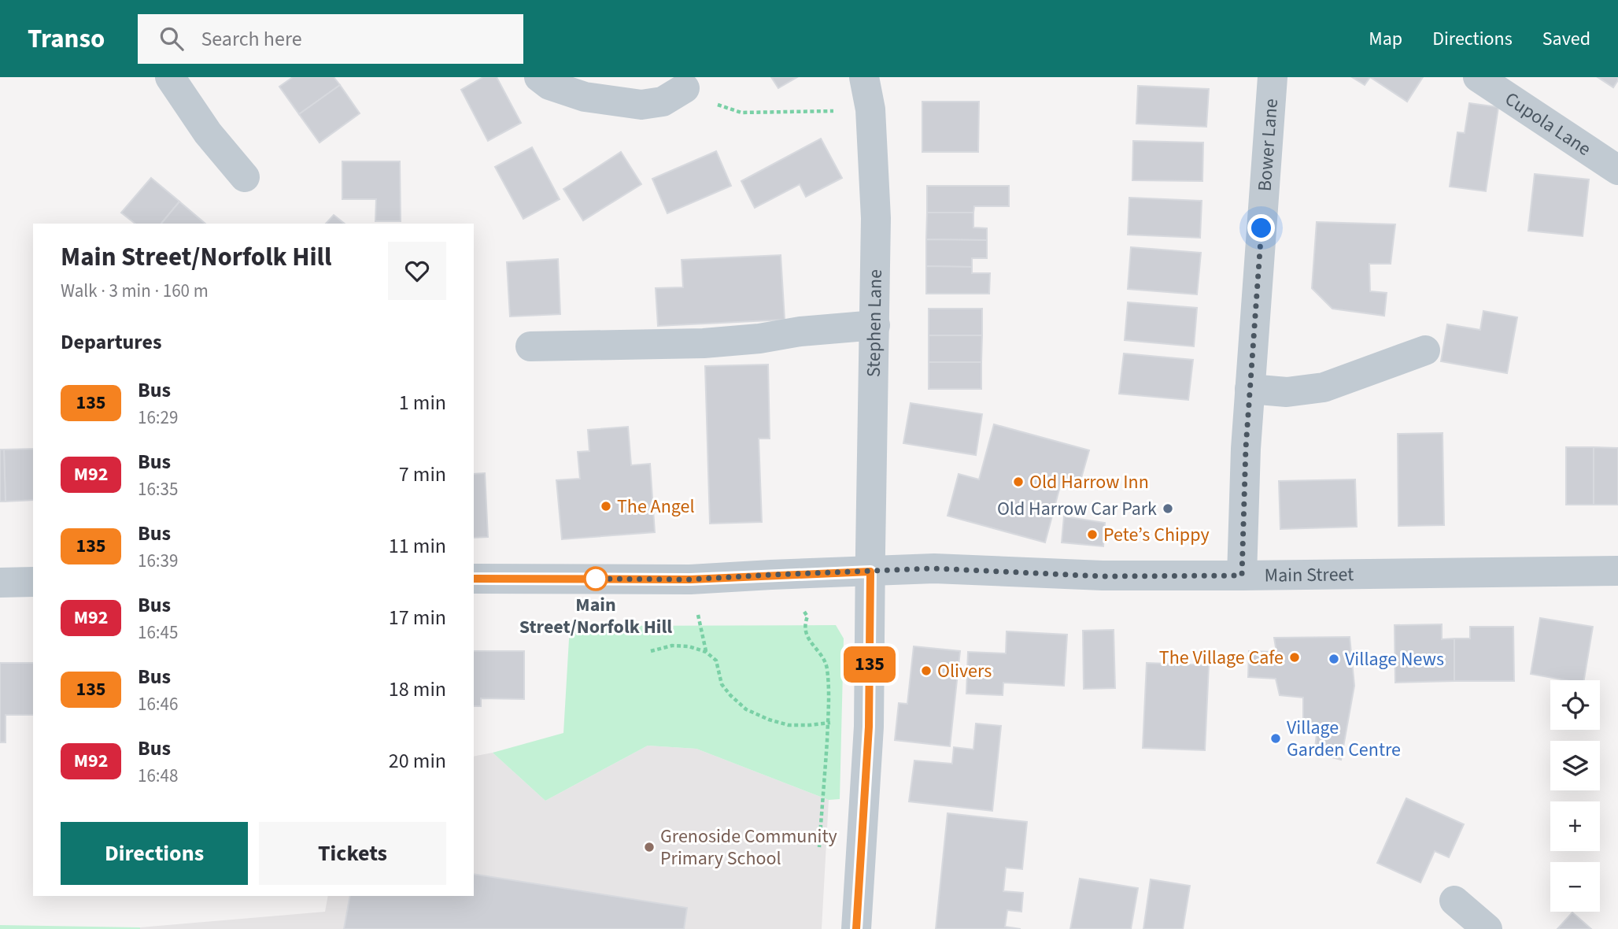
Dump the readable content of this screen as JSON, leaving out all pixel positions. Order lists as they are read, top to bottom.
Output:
{
  "streets": {
    "street": [
      "Cupola Lane",
      "Bower Lane",
      "Stephen Lane",
      "Main Street"
    ]
  },
  "crossings": [
    ["Bower Lane", "Main Street"],
    ["Stephen Lane", "Main Street"]
  ],
  "places": [
    "Old Harrow Inn",
    "The Angel",
    "Old Harrow Car Park",
    "Pete’s Chippy",
    "Main Street/Norfolk Hill",
    "The Village Cafe",
    "Village News",
    "Olivers",
    "Village Garden Centre",
    "Grenoside Community Primary School"
  ],
  "lines": ["bus line 135"],
  "page": {
    "header": "Transo",
    "search": "Search here",
    "nav": ["Map", "Directions", "Saved"],
    "on_map": "135",
    "heading": [
      ["Main Street/Norfolk Hill", "Walk · 3 min · 160 m"],
      "Departures"
    ],
    "list": [
      {
        "mark": "135",
        "name": "Bus",
        "note": "16:29",
        "value": "1 min"
      },
      {
        "mark": "M92",
        "name": "Bus",
        "note": "16:35",
        "value": "7 min"
      },
      {
        "mark": "135",
        "name": "Bus",
        "note": "16:39",
        "value": "11 min"
      },
      {
        "mark": "M92",
        "name": "Bus",
        "note": "16:45",
        "value": "17 min"
      },
      {
        "mark": "135",
        "name": "Bus",
        "note": "16:46",
        "value": "18 min"
      },
      {
        "mark": "M92",
        "name": "Bus",
        "note": "16:48",
        "value": "20 min"
      }
    ],
    "map_buttons": ["+", "−"],
    "buttons": ["Directions", "Tickets"]
  }
}
